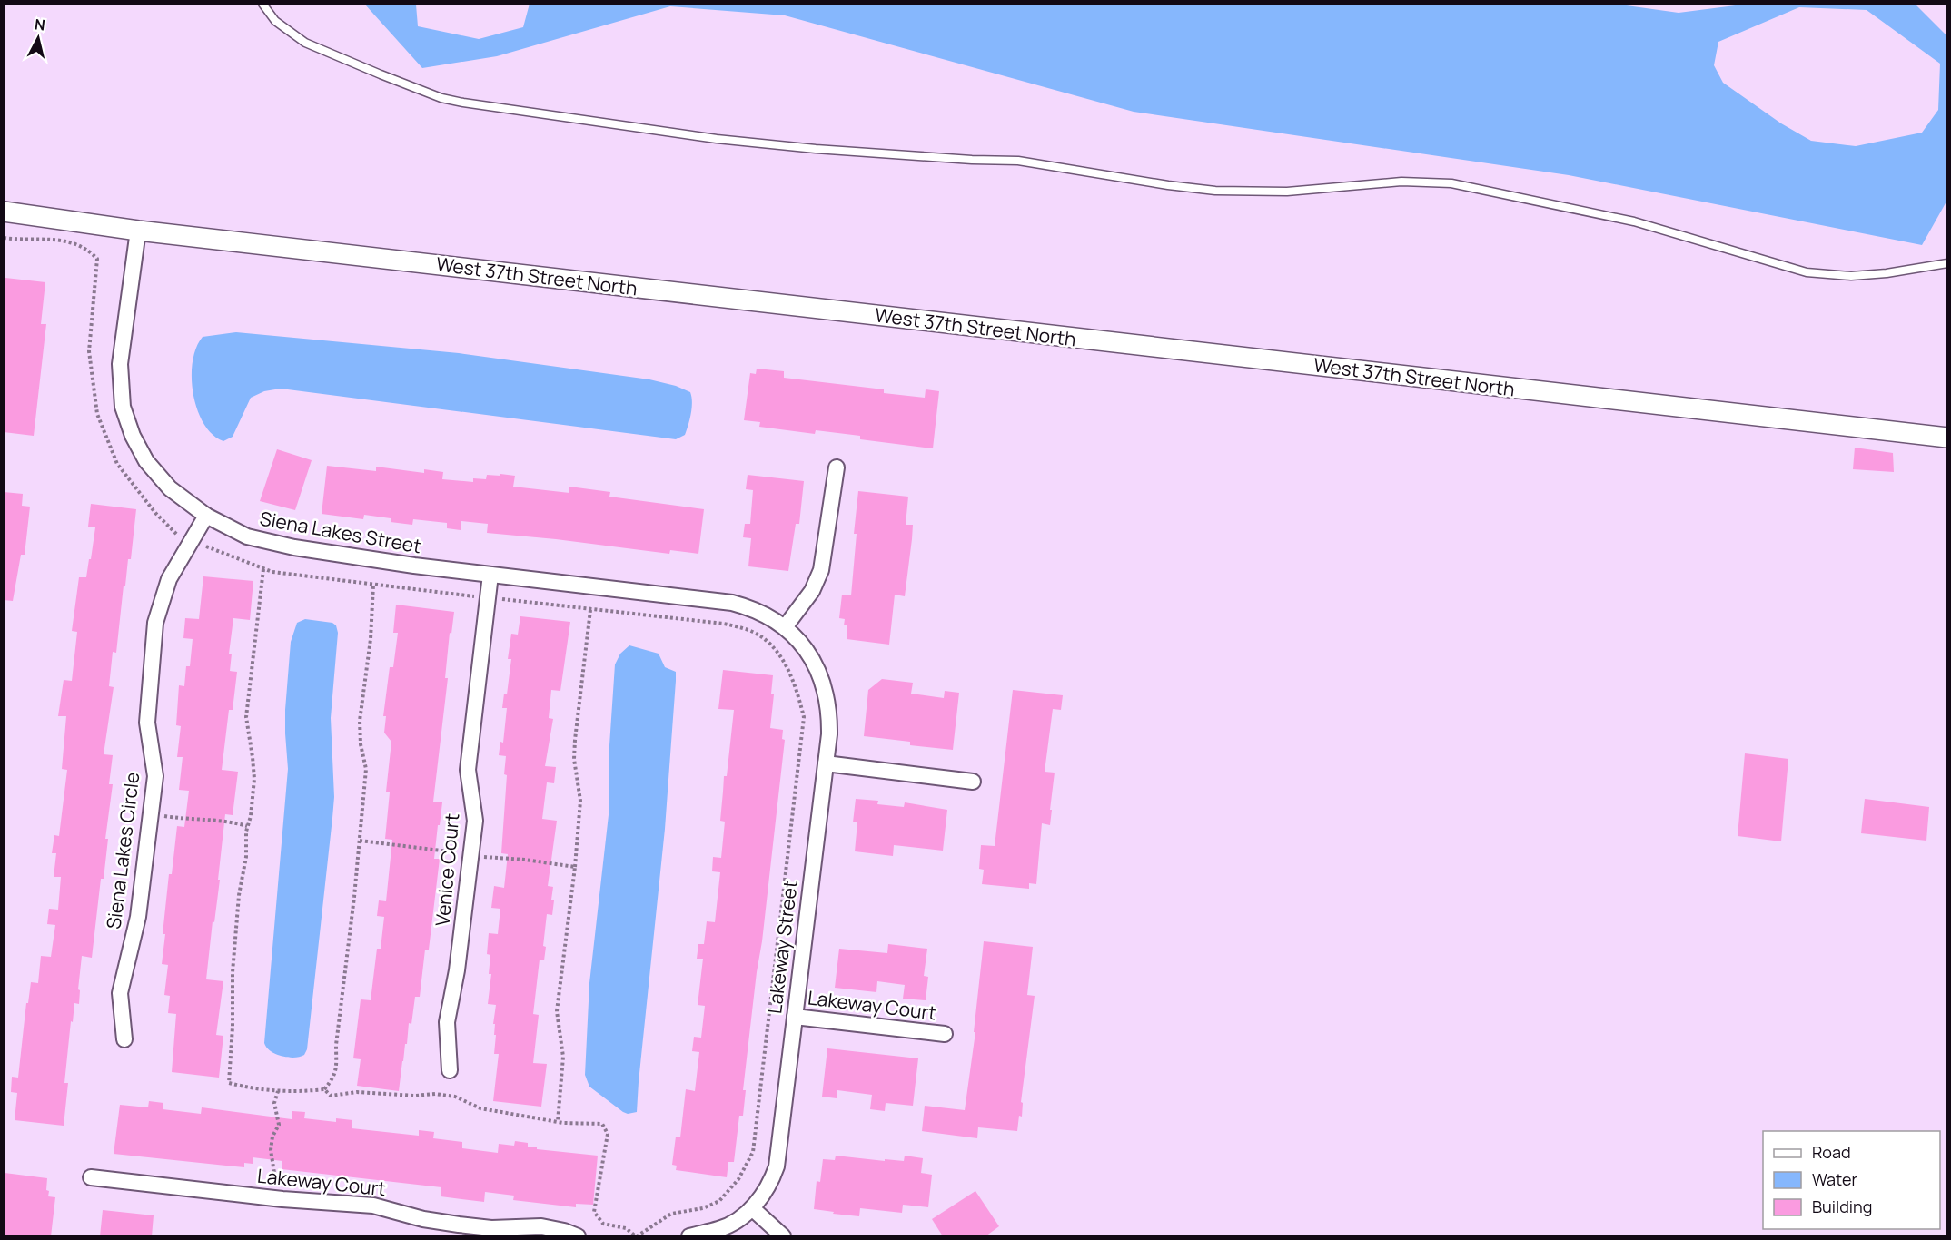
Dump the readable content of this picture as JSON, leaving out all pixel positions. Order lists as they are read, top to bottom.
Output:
{
  "streets": {
    "street": [
      "West 37th Street North",
      "Siena Lakes Street",
      "Siena Lakes Circle",
      "Venice Court",
      "Lakeway Street",
      "Lakeway Court"
    ]
  },
  "crossings": [
    ["West 37th Street North", "Siena Lakes Street"],
    ["Siena Lakes Street", "Siena Lakes Circle"],
    ["Siena Lakes Street", "Venice Court"],
    ["Siena Lakes Street", "Lakeway Street"],
    ["Lakeway Street", "Lakeway Court"]
  ],
  "legend": ["Road", "Water", "Building"],
  "north": "top"
}
